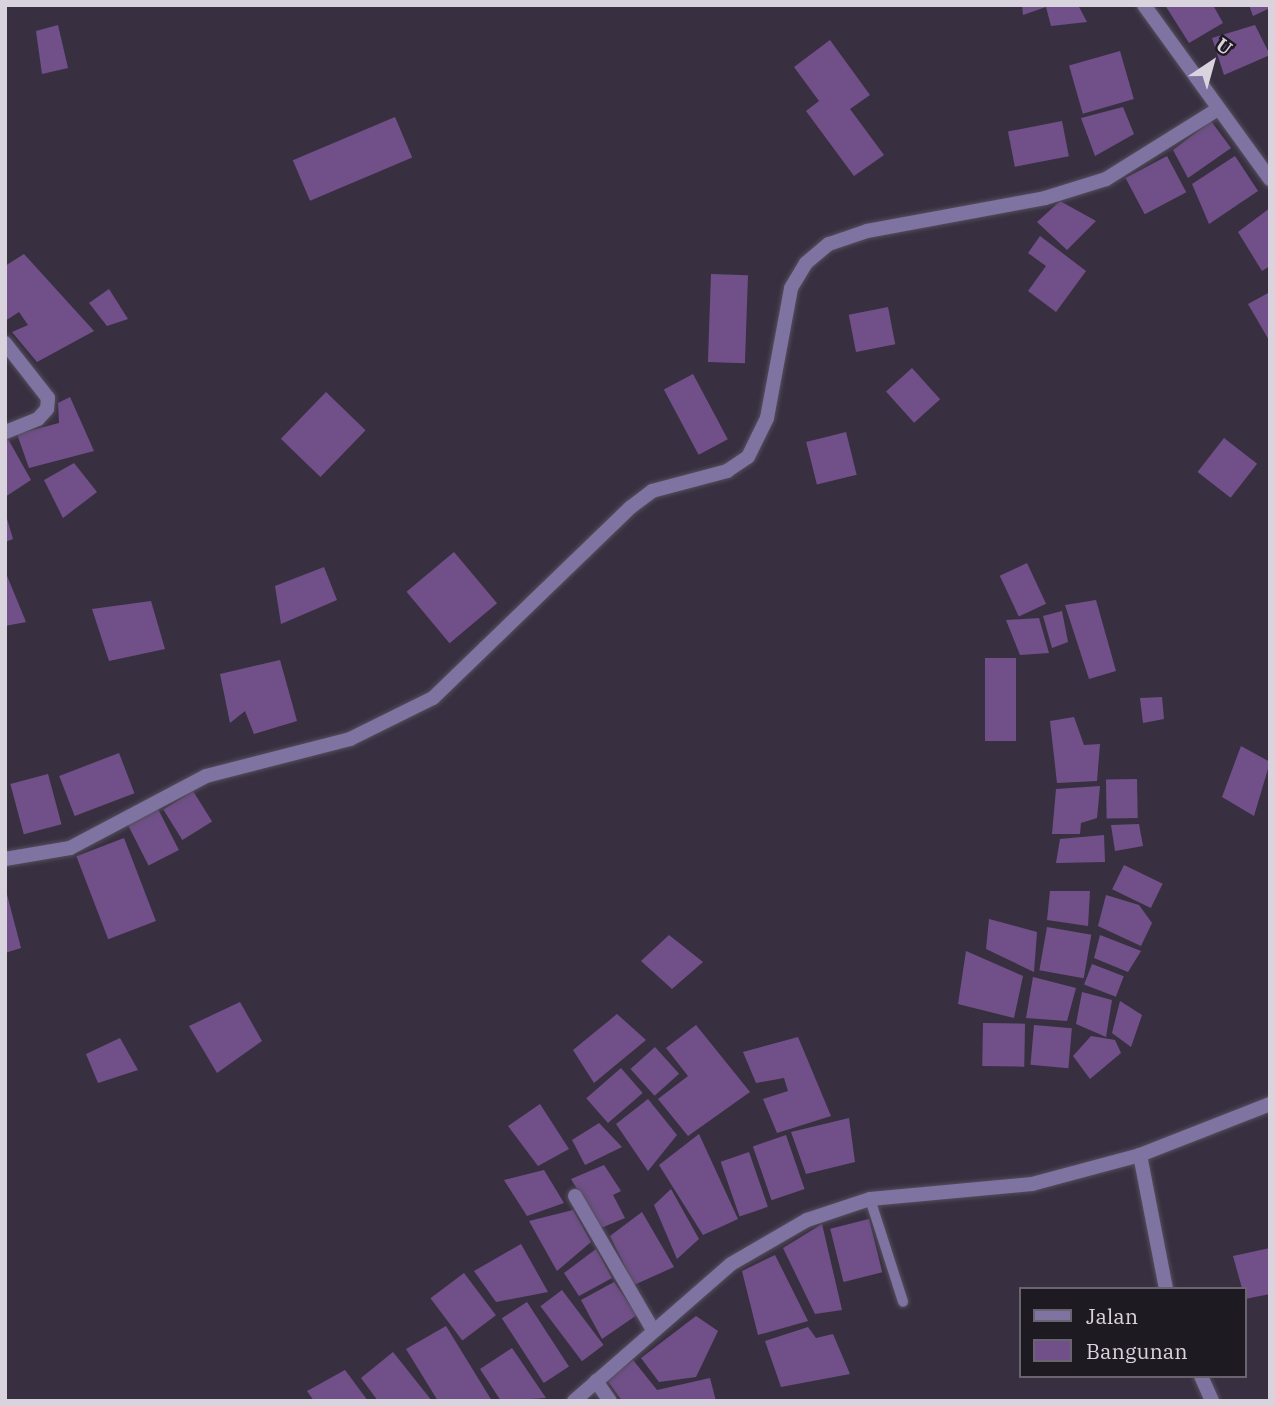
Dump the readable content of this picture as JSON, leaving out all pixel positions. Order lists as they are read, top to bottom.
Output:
{
  "legend": ["Jalan", "Bangunan"],
  "north": "top right"
}
